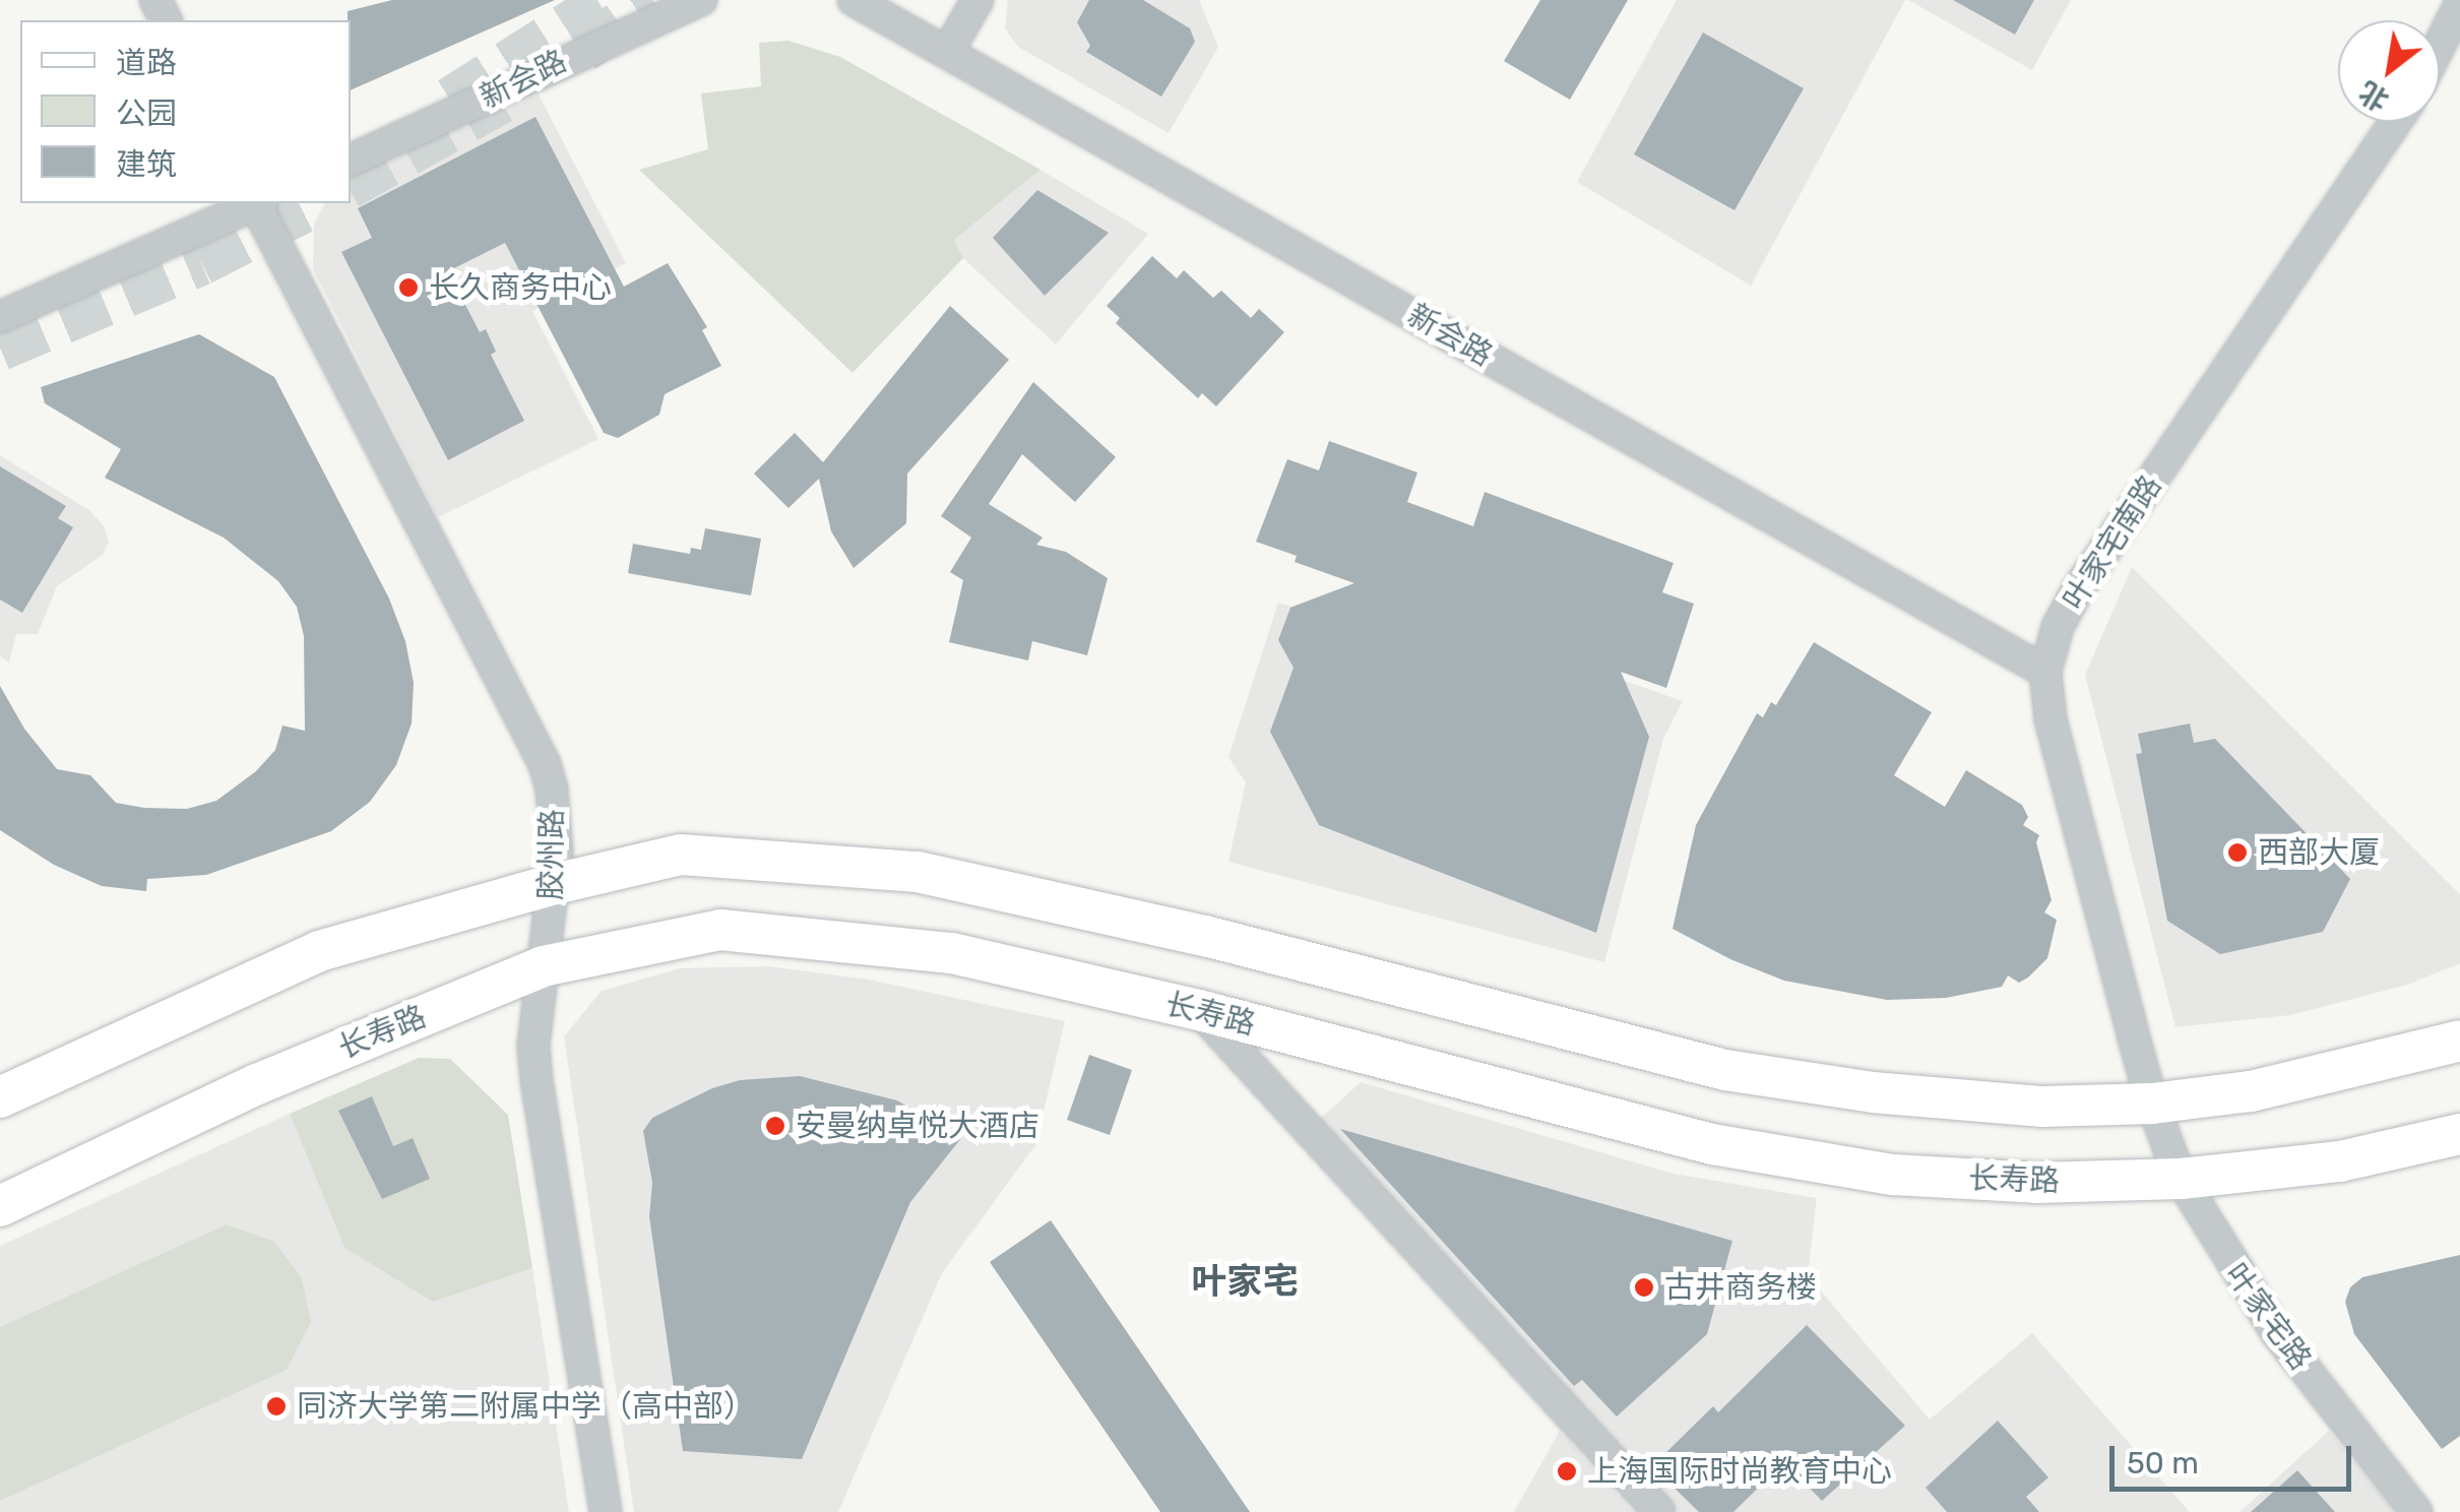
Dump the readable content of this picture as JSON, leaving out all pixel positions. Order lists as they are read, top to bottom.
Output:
{
  "streets": {
    "main road": ["长寿路"],
    "street": [
      "新会路",
      "叶家宅南路",
      "胶州路",
      "叶家宅路"
    ]
  },
  "crossings": [
    ["新会路", "叶家宅南路"],
    ["叶家宅南路", "叶家宅路"],
    ["胶州路", "长寿路"],
    ["长寿路", "叶家宅路"]
  ],
  "districts": ["叶家宅"],
  "places": [
    "长久商务中心",
    "西部大厦",
    "安曼纳卓悦大酒店",
    "古井商务楼",
    "同济大学第二附属中学（高中部）",
    "上海国际时尚教育中心"
  ],
  "legend": ["道路", "公园", "建筑"],
  "scale_bar": "50 m",
  "north": "bottom left"
}
